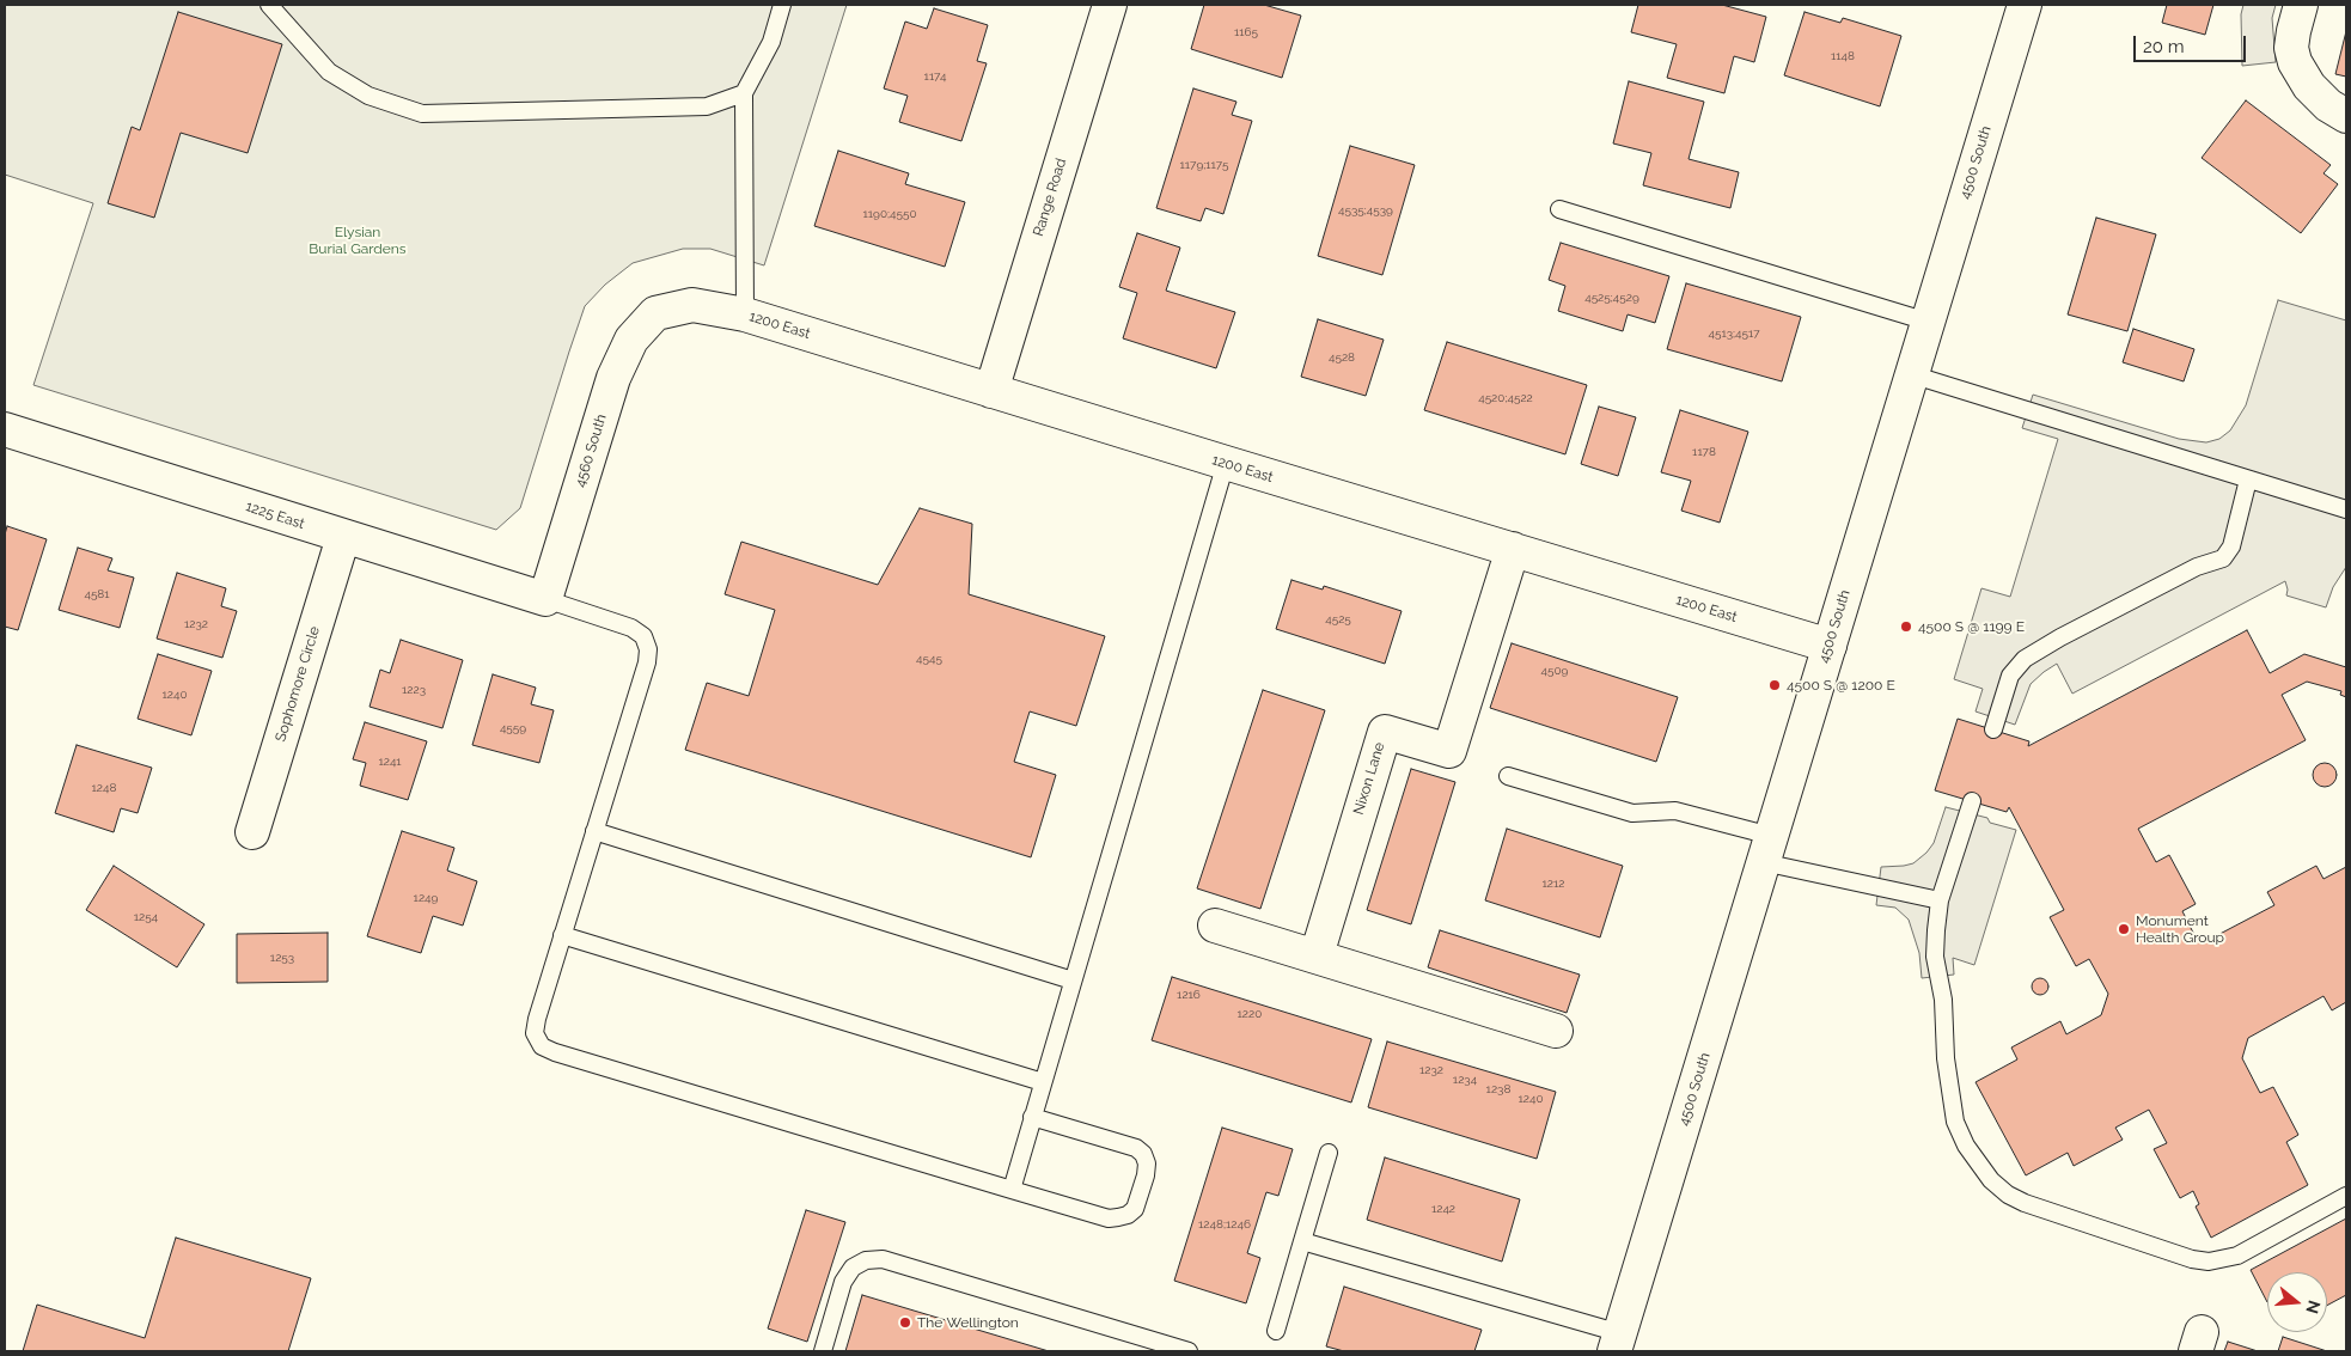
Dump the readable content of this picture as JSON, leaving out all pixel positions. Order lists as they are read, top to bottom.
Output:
{
  "streets": {
    "street": [
      "4500 South",
      "Range Road",
      "1200 East",
      "4560 South",
      "1225 East",
      "Sophomore Circle",
      "Nixon Lane"
    ]
  },
  "crossings": [
    ["4500 South", "1200 East"],
    ["Range Road", "1200 East"],
    ["1200 East", "4560 South"],
    ["1200 East", "Nixon Lane"],
    ["4560 South", "1225 East"],
    ["1225 East", "Sophomore Circle"]
  ],
  "parks": ["Elysian Burial Gardens"],
  "places": [
    "4500 S @ 1199 E",
    "4500 S @ 1200 E",
    "Monument Health Group",
    "The Wellington"
  ],
  "house_numbers": [
    "1165",
    "1148",
    "1174",
    "1179;1175",
    "4535;4539",
    "1190;4550",
    "4525;4529",
    "4513;4517",
    "4528",
    "4520;4522",
    "1178",
    "4581",
    "4525",
    "1232",
    "4545",
    "4509",
    "1223",
    "1240",
    "4559",
    "1241",
    "1248",
    "1212",
    "1249",
    "1254",
    "1253",
    "1216",
    "1220",
    "1232",
    "1234",
    "1238",
    "1240",
    "1242",
    "1248;1246"
  ],
  "scale_bar": "20 m",
  "north": "right"
}
